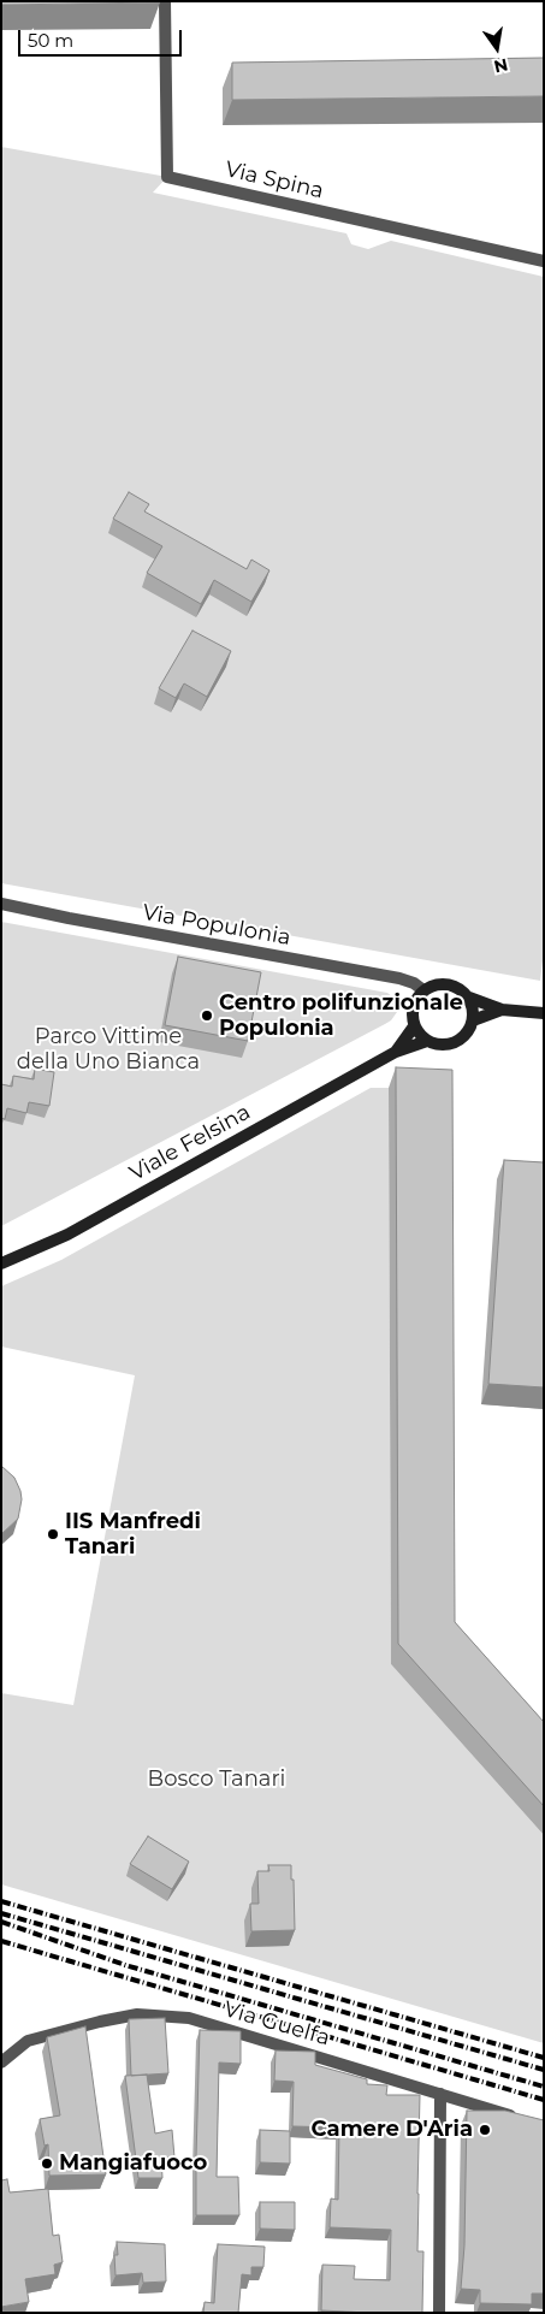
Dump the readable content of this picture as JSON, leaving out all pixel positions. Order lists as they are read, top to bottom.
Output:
{
  "streets": {
    "street": [
      "Via Spina",
      "Via Populonia",
      "Viale Felsina",
      "Via Guelfa"
    ]
  },
  "crossings": [
    ["Via Populonia", "Viale Felsina"]
  ],
  "parks": ["Parco Vittime della Uno Bianca", "Bosco Tanari"],
  "places": [
    "Centro polifunzionale Populonia",
    "IIS Manfredi Tanari",
    "Camere D'Aria",
    "Mangiafuoco"
  ],
  "scale_bar": "50 m",
  "north": "bottom"
}
